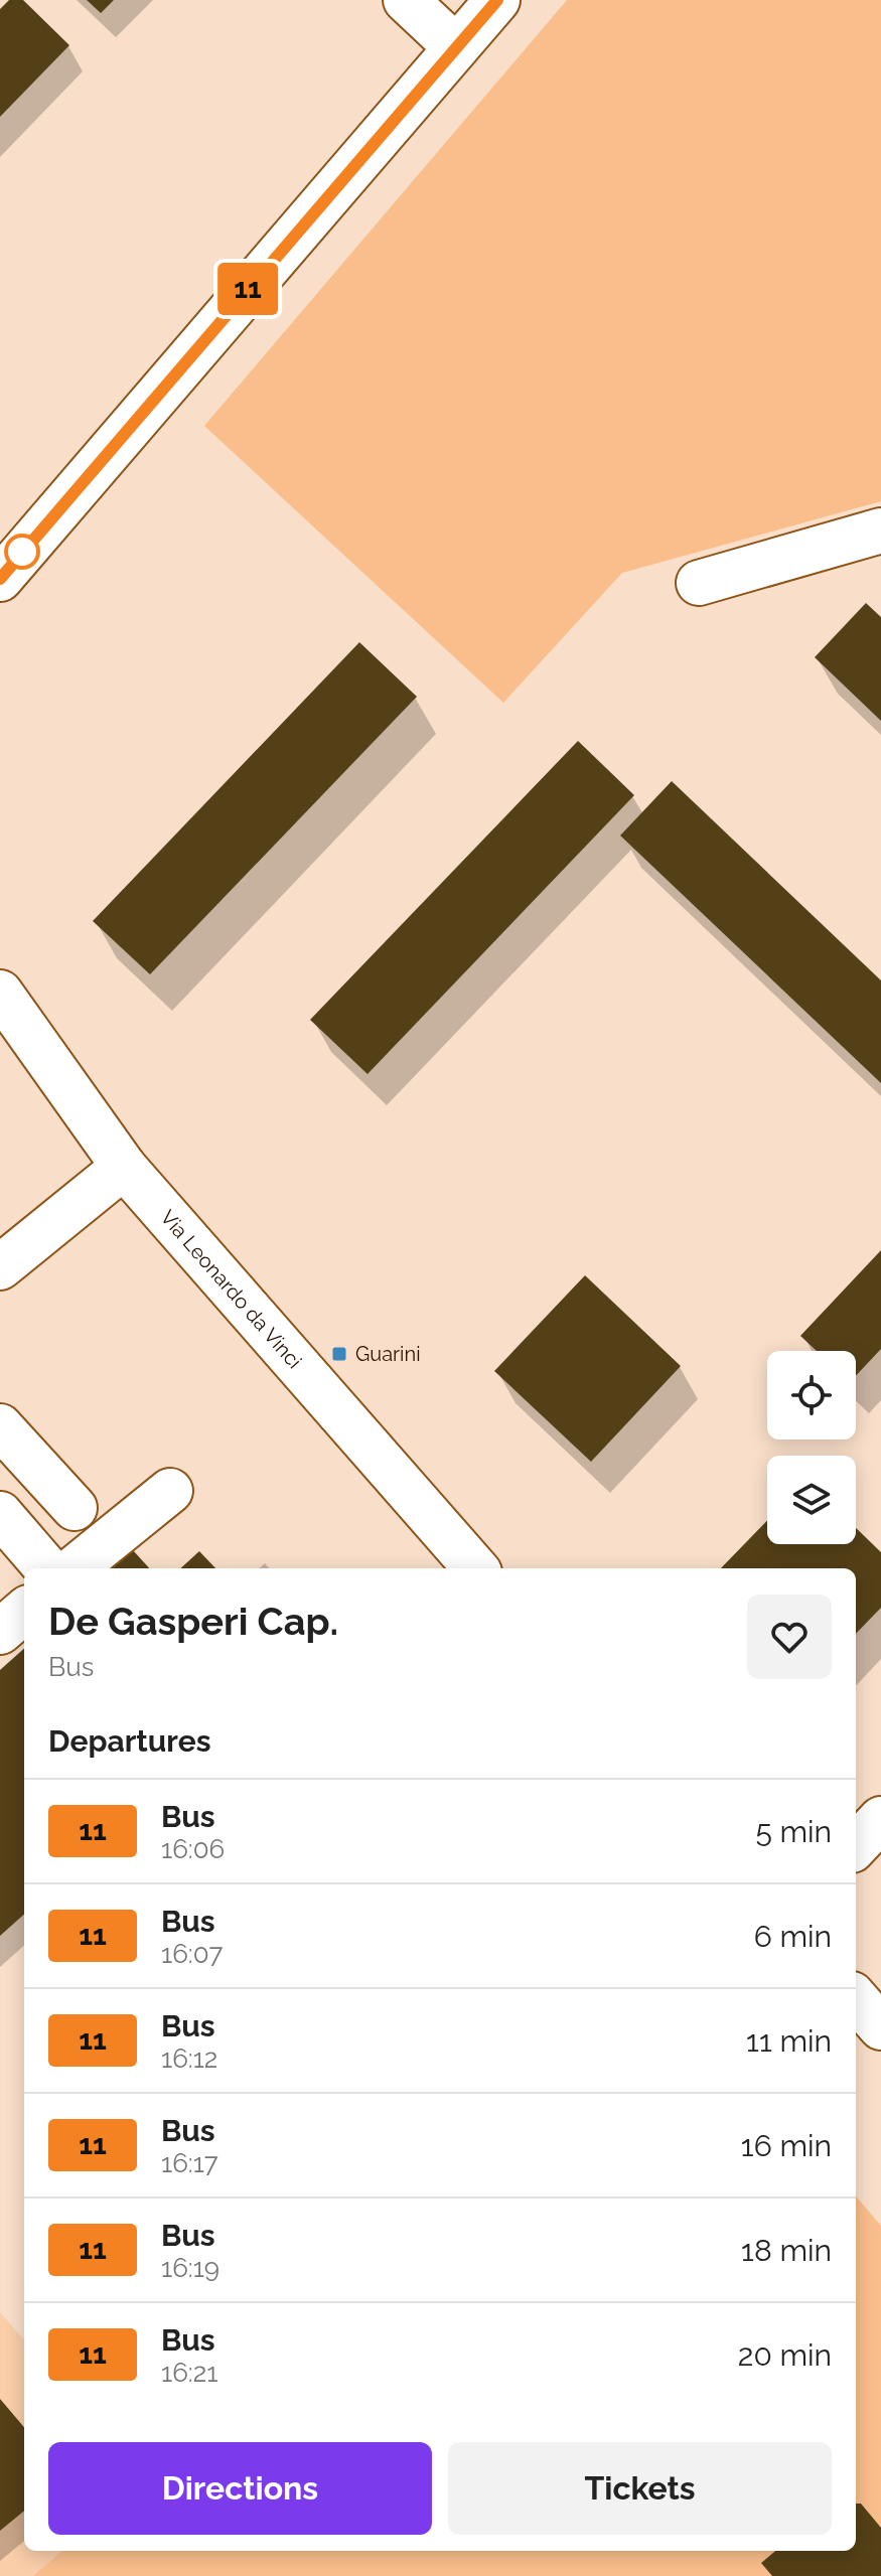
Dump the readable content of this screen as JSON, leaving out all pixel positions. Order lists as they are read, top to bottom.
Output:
{
  "streets": {
    "street": ["Via Leonardo da Vinci"]
  },
  "places": {
    "transit": ["Guarini"]
  },
  "lines": ["bus line 11"],
  "page": {
    "on_map": "11",
    "heading": [
      ["De Gasperi Cap.", "Bus"],
      "Departures"
    ],
    "list": [
      {
        "mark": "11",
        "name": "Bus",
        "note": "16:06",
        "value": "5 min"
      },
      {
        "mark": "11",
        "name": "Bus",
        "note": "16:07",
        "value": "6 min"
      },
      {
        "mark": "11",
        "name": "Bus",
        "note": "16:12",
        "value": "11 min"
      },
      {
        "mark": "11",
        "name": "Bus",
        "note": "16:17",
        "value": "16 min"
      },
      {
        "mark": "11",
        "name": "Bus",
        "note": "16:19",
        "value": "18 min"
      },
      {
        "mark": "11",
        "name": "Bus",
        "note": "16:21",
        "value": "20 min"
      }
    ],
    "buttons": ["Directions", "Tickets"]
  }
}
